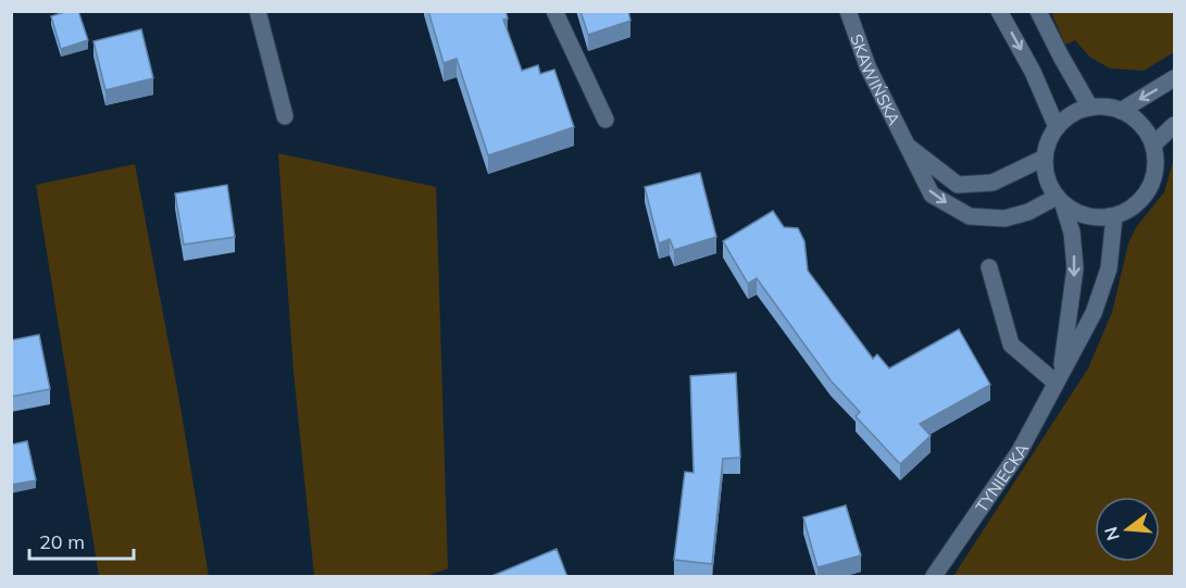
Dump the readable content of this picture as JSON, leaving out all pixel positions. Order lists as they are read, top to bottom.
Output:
{
  "streets": {
    "street": ["SKAWIŃSKA", "TYNIECKA"]
  },
  "crossings": [
    ["SKAWIŃSKA", "TYNIECKA"]
  ],
  "scale_bar": "20 m",
  "north": "left"
}
